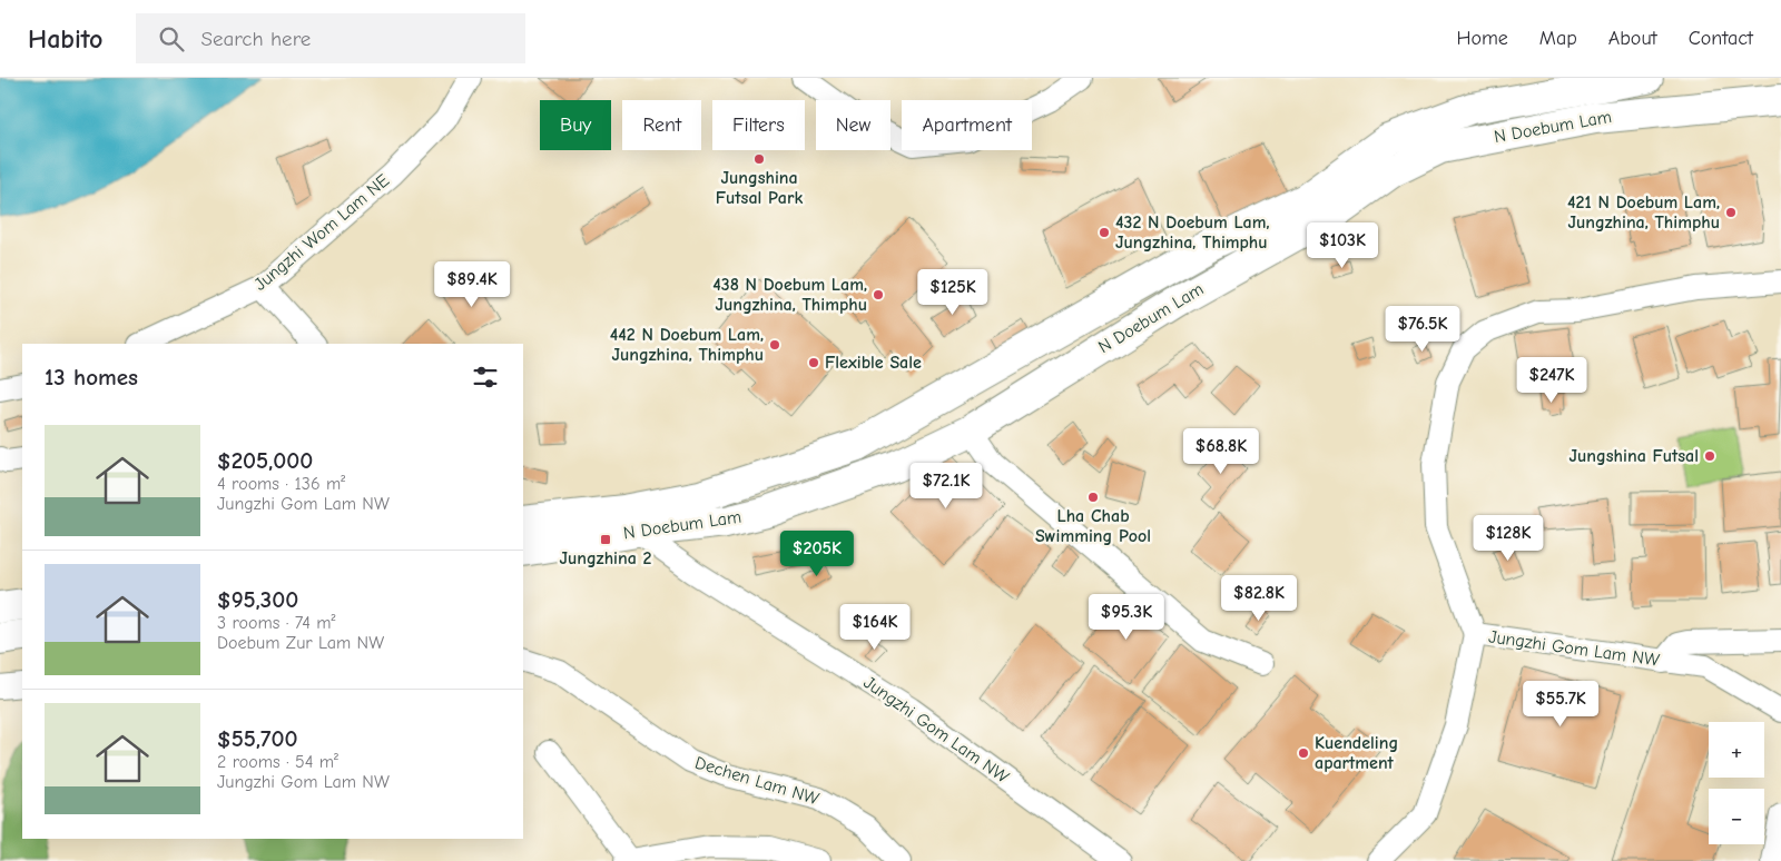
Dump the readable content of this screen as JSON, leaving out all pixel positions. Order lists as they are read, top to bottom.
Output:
{
  "streets": {
    "main road": ["N Doebum Lam"],
    "street": ["Jungzhi Wom Lam NE", "Jungzhi Gom Lam NW", "Dechen Lam NW"]
  },
  "crossings": [
    ["N Doebum Lam", "Jungzhi Gom Lam NW"]
  ],
  "places": {
    "other": [
      "Jungshina Futsal Park",
      "421 N Doebum Lam, Jungzhina, Thimphu",
      "432 N Doebum Lam, Jungzhina, Thimphu",
      "438 N Doebum Lam, Jungzhina, Thimphu",
      "442 N Doebum Lam, Jungzhina, Thimphu",
      "Flexible Sale",
      "Jungshina Futsal",
      "Lha Chab Swimming Pool",
      "Kuendeling apartment"
    ],
    "transit": ["Jungzhina 2"]
  },
  "page": {
    "header": "Habito",
    "search": "Search here",
    "nav": [
      "Home",
      "Map",
      "About",
      "Contact"
    ],
    "chip": [
      "Buy",
      "Rent",
      "Filters",
      "New",
      "Apartment"
    ],
    "price": [
      "$103K",
      "$89.4K",
      "$125K",
      "$76.5K",
      "$247K",
      "$68.8K",
      "$72.1K",
      "$128K",
      "$205K",
      "$82.8K",
      "$95.3K",
      "$164K",
      "$55.7K"
    ],
    "heading": "13 homes",
    "list": [
      {
        "name": "$205,000",
        "note": "4 rooms · 136 m² · Jungzhi Gom Lam NW"
      },
      {
        "name": "$95,300",
        "note": "3 rooms · 74 m² · Doebum Zur Lam NW"
      },
      {
        "name": "$55,700",
        "note": "2 rooms · 54 m² · Jungzhi Gom Lam NW"
      }
    ],
    "map_buttons": ["+", "−"]
  }
}
